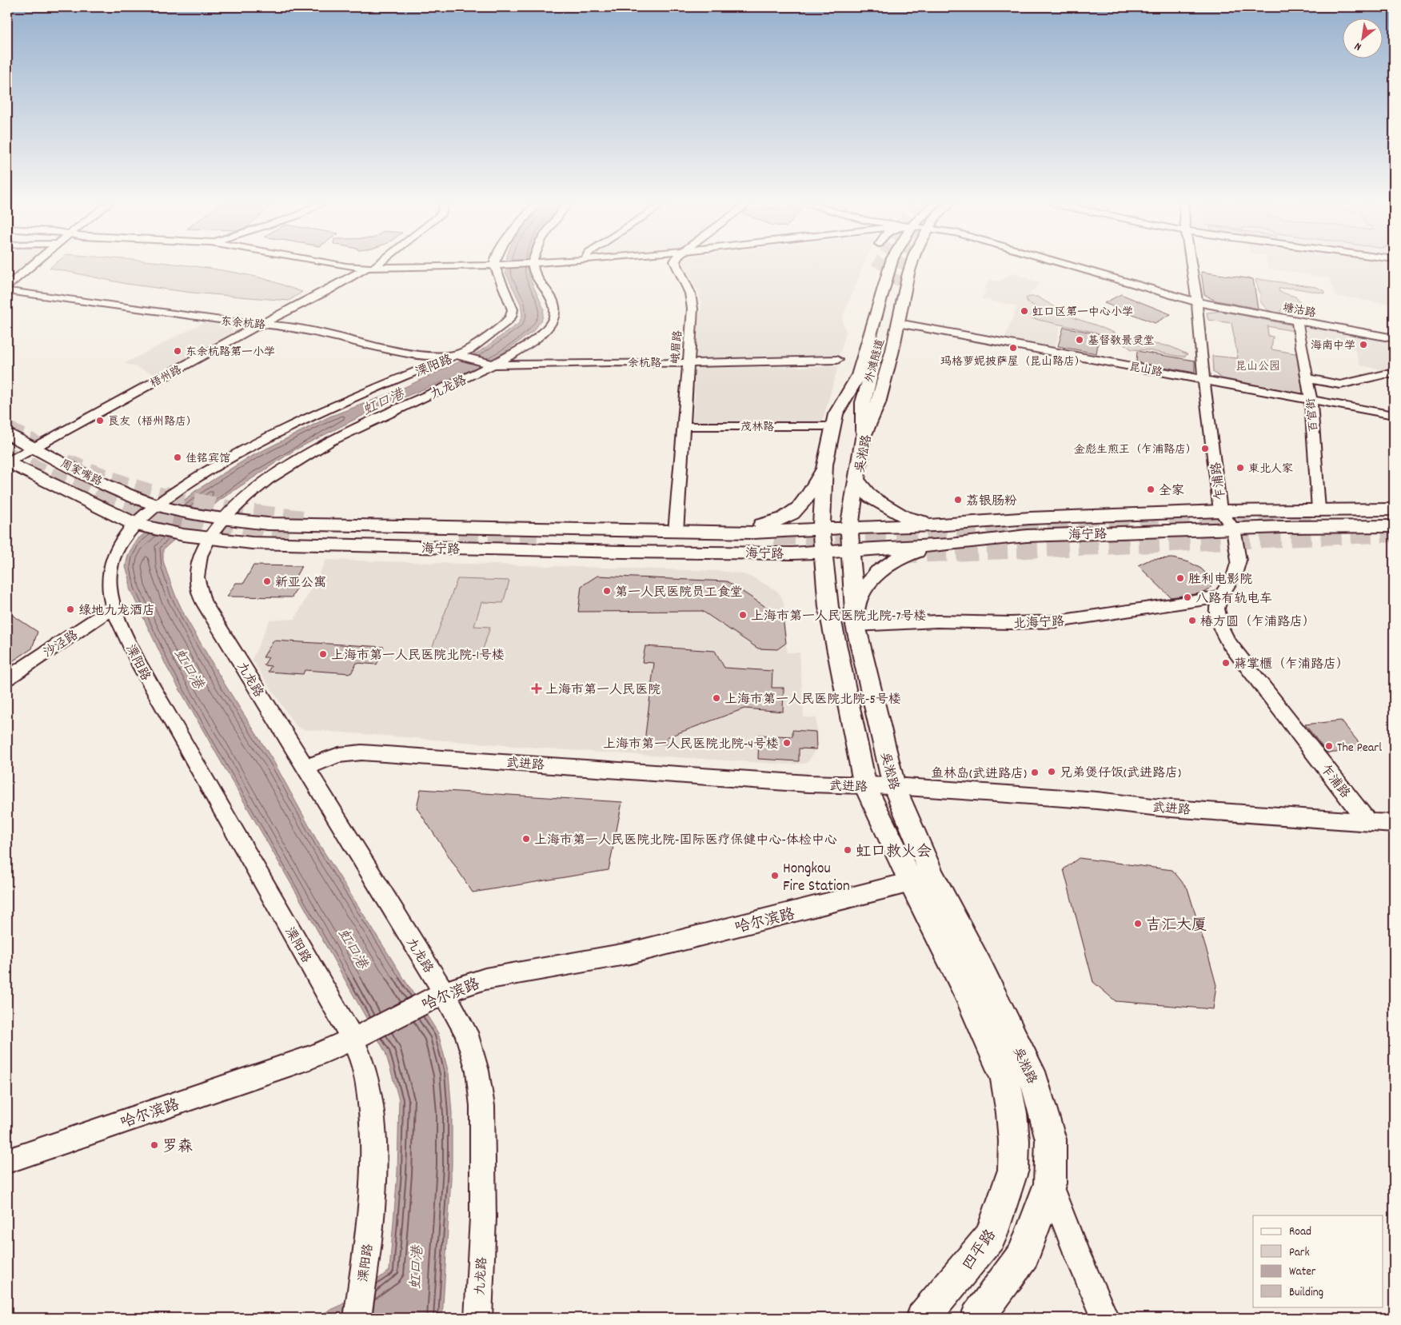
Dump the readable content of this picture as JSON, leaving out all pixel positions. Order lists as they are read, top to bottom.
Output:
{
  "streets": {
    "main road": [
      "外滩隧道",
      "吴淞路",
      "周家嘴路",
      "海宁路",
      "四平路"
    ],
    "street": [
      "塘沽路",
      "东余杭路",
      "峨眉路",
      "余杭路",
      "溧阳路",
      "昆山路",
      "梧州路",
      "九龙路",
      "百官街",
      "茂林路",
      "乍浦路",
      "北海宁路",
      "沙泾路",
      "武进路",
      "哈尔滨路"
    ]
  },
  "crossings": [
    ["塘沽路", "百官街"],
    ["塘沽路", "乍浦路"],
    ["东余杭路", "余杭路"],
    ["东余杭路", "溧阳路"],
    ["东余杭路", "梧州路"],
    ["东余杭路", "九龙路"],
    ["峨眉路", "余杭路"],
    ["峨眉路", "茂林路"],
    ["峨眉路", "海宁路"],
    ["外滩隧道", "余杭路"],
    ["外滩隧道", "吴淞路"],
    ["余杭路", "溧阳路"],
    ["余杭路", "九龙路"],
    ["溧阳路", "九龙路"],
    ["溧阳路", "周家嘴路"],
    ["溧阳路", "海宁路"],
    ["溧阳路", "沙泾路"],
    ["溧阳路", "哈尔滨路"],
    ["昆山路", "百官街"],
    ["昆山路", "吴淞路"],
    ["昆山路", "乍浦路"],
    ["梧州路", "周家嘴路"],
    ["九龙路", "海宁路"],
    ["九龙路", "武进路"],
    ["九龙路", "哈尔滨路"],
    ["百官街", "海宁路"],
    ["茂林路", "吴淞路"],
    ["吴淞路", "海宁路"],
    ["吴淞路", "北海宁路"],
    ["吴淞路", "武进路"],
    ["吴淞路", "哈尔滨路"],
    ["吴淞路", "四平路"],
    ["周家嘴路", "海宁路"],
    ["乍浦路", "海宁路"],
    ["乍浦路", "北海宁路"],
    ["乍浦路", "武进路"]
  ],
  "water": ["虹口港"],
  "parks": ["昆山公园"],
  "places": {
    "other": [
      "虹口区第一中心小学",
      "基督教景灵堂",
      "海南中学",
      "玛格萝妮披萨屋（昆山路店）",
      "东余杭路第一小学",
      "良友（梧州路店）",
      "金彪生煎王（乍浦路店）",
      "佳铭宾馆",
      "東北人家",
      "全家",
      "荔银肠粉",
      "胜利电影院",
      "新亚公寓",
      "第一人民医院员工食堂",
      "八路有轨电车",
      "绿地九龙酒店",
      "上海市第一人民医院北院-7号楼",
      "椿方圆（乍浦路店）",
      "上海市第一人民医院北院-1号楼",
      "蔣掌櫃（乍浦路店）",
      "上海市第一人民医院北院-5号楼",
      "上海市第一人民医院北院-4号楼",
      "The Pearl",
      "兄弟煲仔饭(武进路店)",
      "鱼林岛(武进路店)",
      "上海市第一人民医院北院-国际医疗保健中心-体检中心",
      "虹口救火会",
      "Hongkou Fire Station",
      "吉汇大厦",
      "罗森"
    ],
    "health": ["上海市第一人民医院"]
  },
  "legend": [
    "Road",
    "Park",
    "Water",
    "Building"
  ],
  "north": "bottom left"
}
